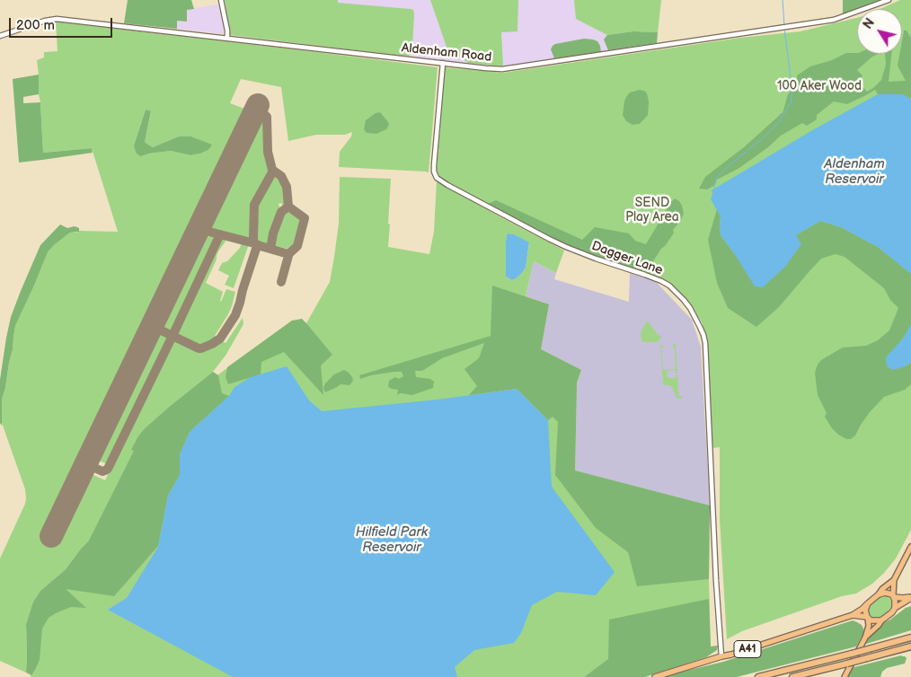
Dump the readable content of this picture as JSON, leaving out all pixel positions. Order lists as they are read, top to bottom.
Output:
{
  "streets": {
    "highway": ["A41"],
    "street": ["Aldenham Road", "Dagger Lane"]
  },
  "crossings": [
    ["Aldenham Road", "Dagger Lane"],
    ["Dagger Lane", "A41"]
  ],
  "water": ["Aldenham Reservoir", "Hilfield Park Reservoir"],
  "parks": ["100 Aker Wood", "SEND Play Area"],
  "scale_bar": "200 m",
  "north": "top left"
}
